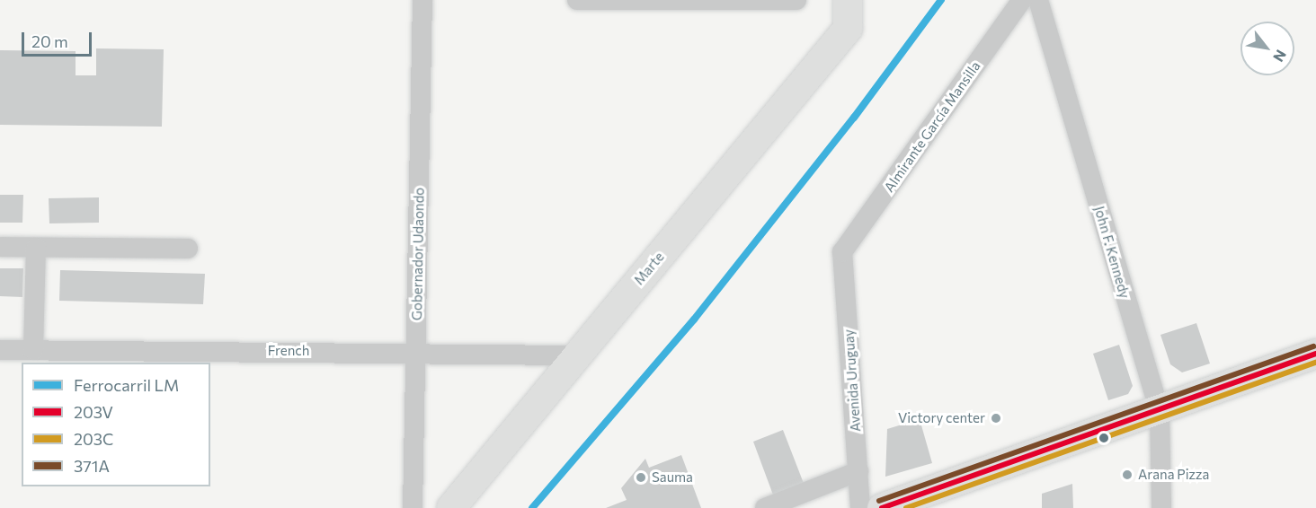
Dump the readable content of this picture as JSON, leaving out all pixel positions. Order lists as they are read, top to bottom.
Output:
{
  "streets": {
    "street": [
      "Almirante García Mansilla",
      "John F. Kennedy",
      "Gobernador Udaondo",
      "Marte",
      "French",
      "Avenida Uruguay"
    ]
  },
  "crossings": [
    ["Almirante García Mansilla", "Avenida Uruguay"],
    ["Gobernador Udaondo", "French"],
    ["Marte", "French"]
  ],
  "places": ["Victory center", "Arana Pizza", "Sauma"],
  "lines": [
    "rail line LM",
    "transit line 371A",
    "transit line 203V",
    "transit line 203C"
  ],
  "legend": [
    "Ferrocarril LM",
    "203V",
    "203C",
    "371A"
  ],
  "scale_bar": "20 m",
  "north": "bottom right"
}
